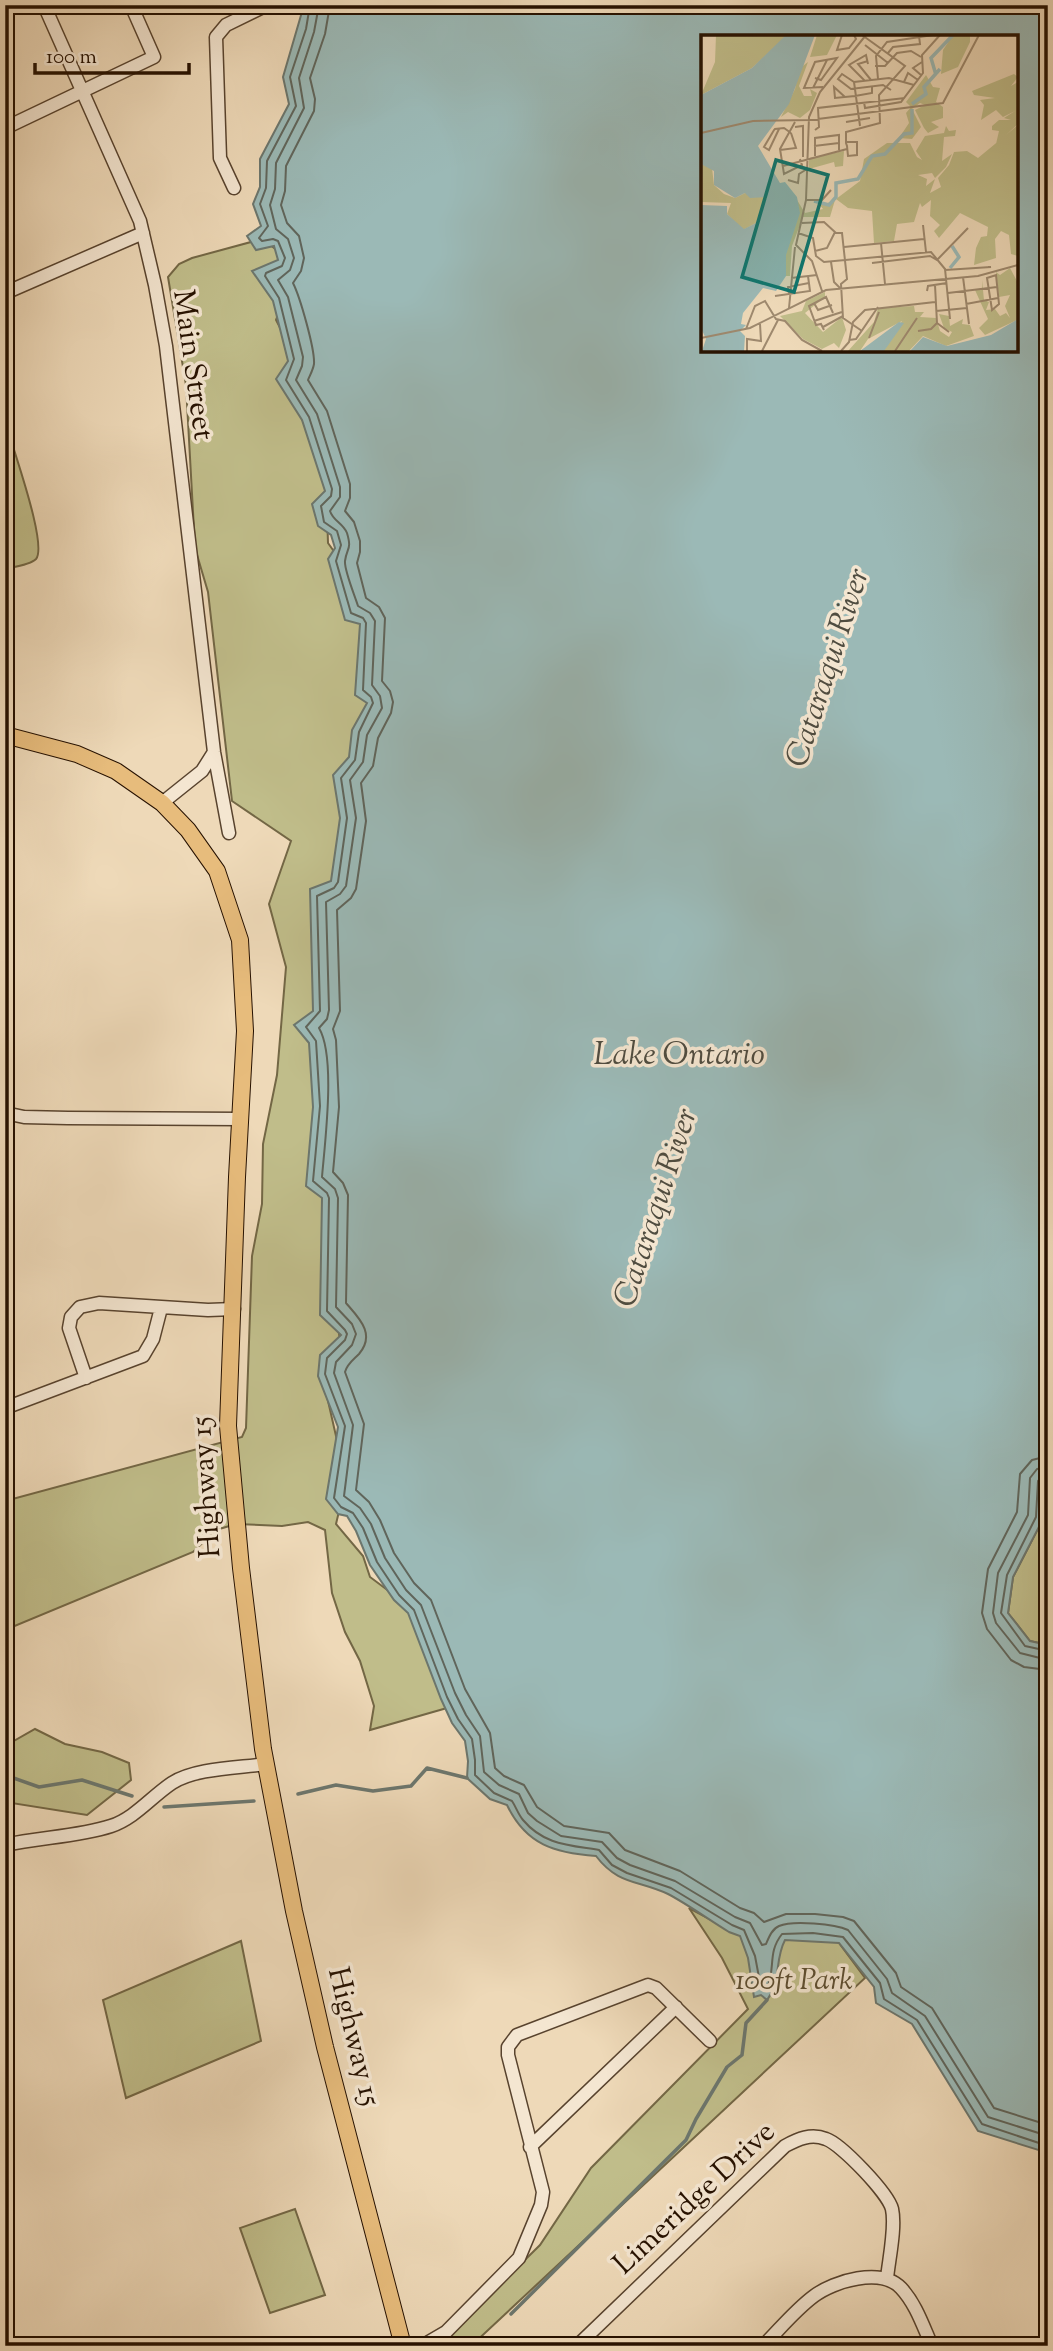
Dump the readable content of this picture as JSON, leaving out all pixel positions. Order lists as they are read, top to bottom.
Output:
{
  "streets": {
    "main road": ["Highway 15"],
    "street": ["Main Street", "Limeridge Drive"]
  },
  "water": ["Cataraqui River", "Lake Ontario"],
  "parks": ["100ft Park"],
  "scale_bar": "100 m"
}
